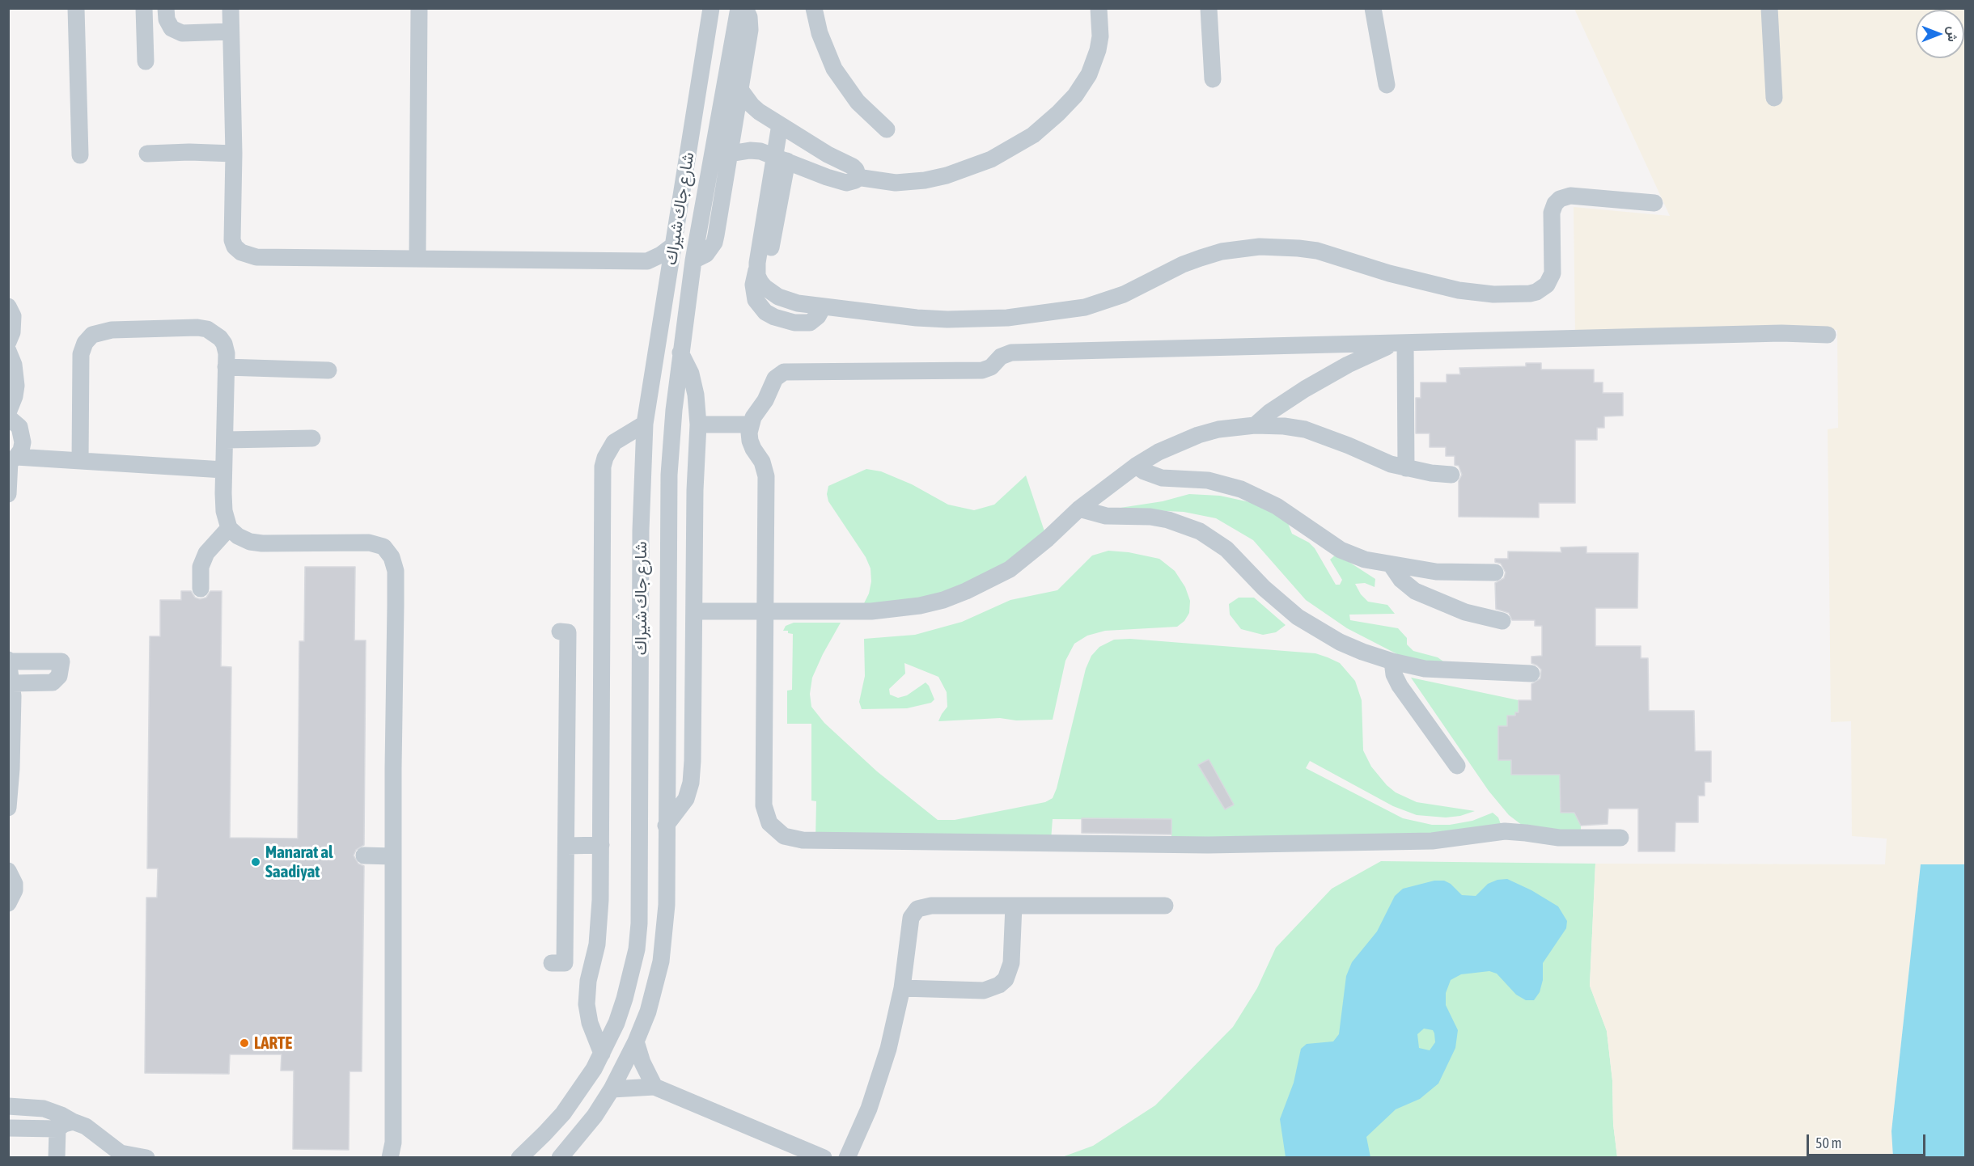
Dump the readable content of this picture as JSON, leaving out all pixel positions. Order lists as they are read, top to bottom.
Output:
{
  "streets": {
    "street": ["شارع جاك شيراك"]
  },
  "places": ["Manarat al Saadiyat", "LARTE"],
  "scale_bar": "50 m",
  "north": "right"
}
